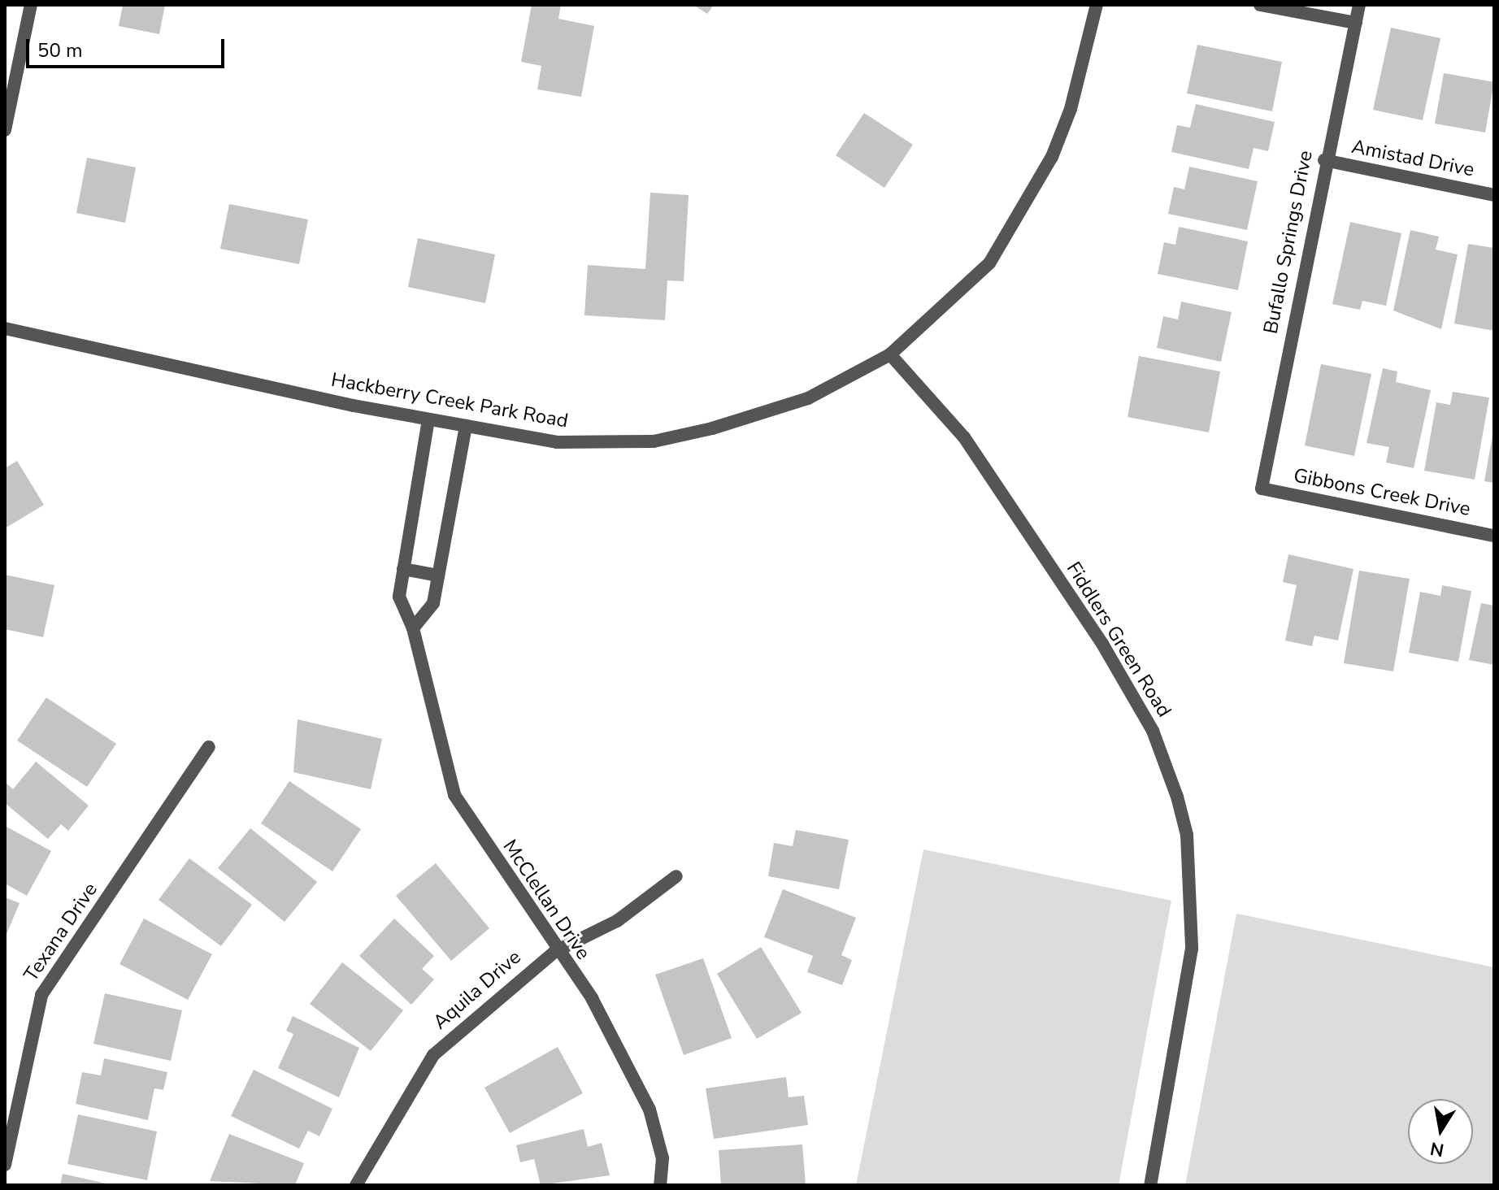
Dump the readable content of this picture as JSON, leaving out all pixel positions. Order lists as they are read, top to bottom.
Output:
{
  "streets": {
    "street": [
      "Amistad Drive",
      "Bufallo Springs Drive",
      "Hackberry Creek Park Road",
      "Gibbons Creek Drive",
      "Fiddlers Green Road",
      "McClellan Drive",
      "Texana Drive",
      "Aquila Drive"
    ]
  },
  "crossings": [
    ["Amistad Drive", "Bufallo Springs Drive"],
    ["Bufallo Springs Drive", "Gibbons Creek Drive"],
    ["Hackberry Creek Park Road", "Fiddlers Green Road"],
    ["Hackberry Creek Park Road", "McClellan Drive"],
    ["McClellan Drive", "Aquila Drive"]
  ],
  "scale_bar": "50 m",
  "north": "bottom"
}
